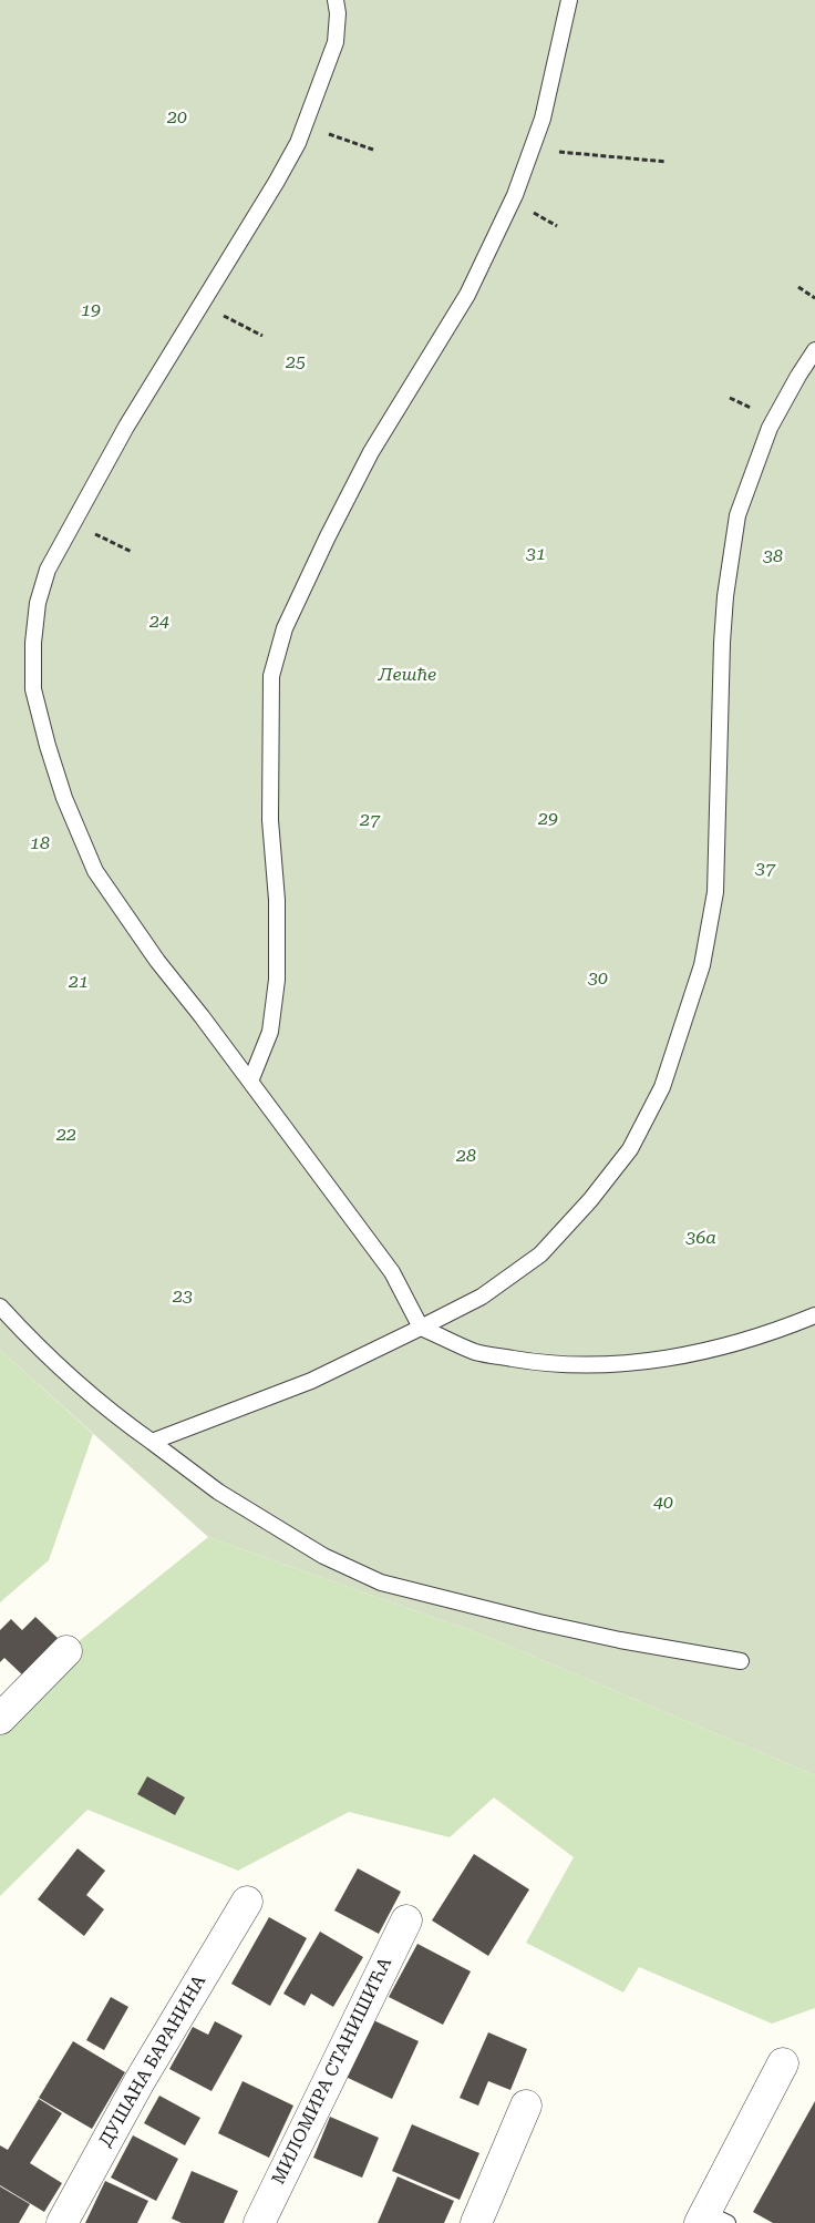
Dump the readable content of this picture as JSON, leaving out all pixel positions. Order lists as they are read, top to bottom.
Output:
{
  "streets": {
    "street": ["ДУШАНА БАРАНИНА", "МИЛОМИРА СТАНИШИЋА"]
  },
  "parks": [
    "20",
    "19",
    "25",
    "31",
    "38",
    "24",
    "Лешће",
    "29",
    "27",
    "18",
    "37",
    "30",
    "21",
    "22",
    "28",
    "36a",
    "23",
    "40"
  ]
}
